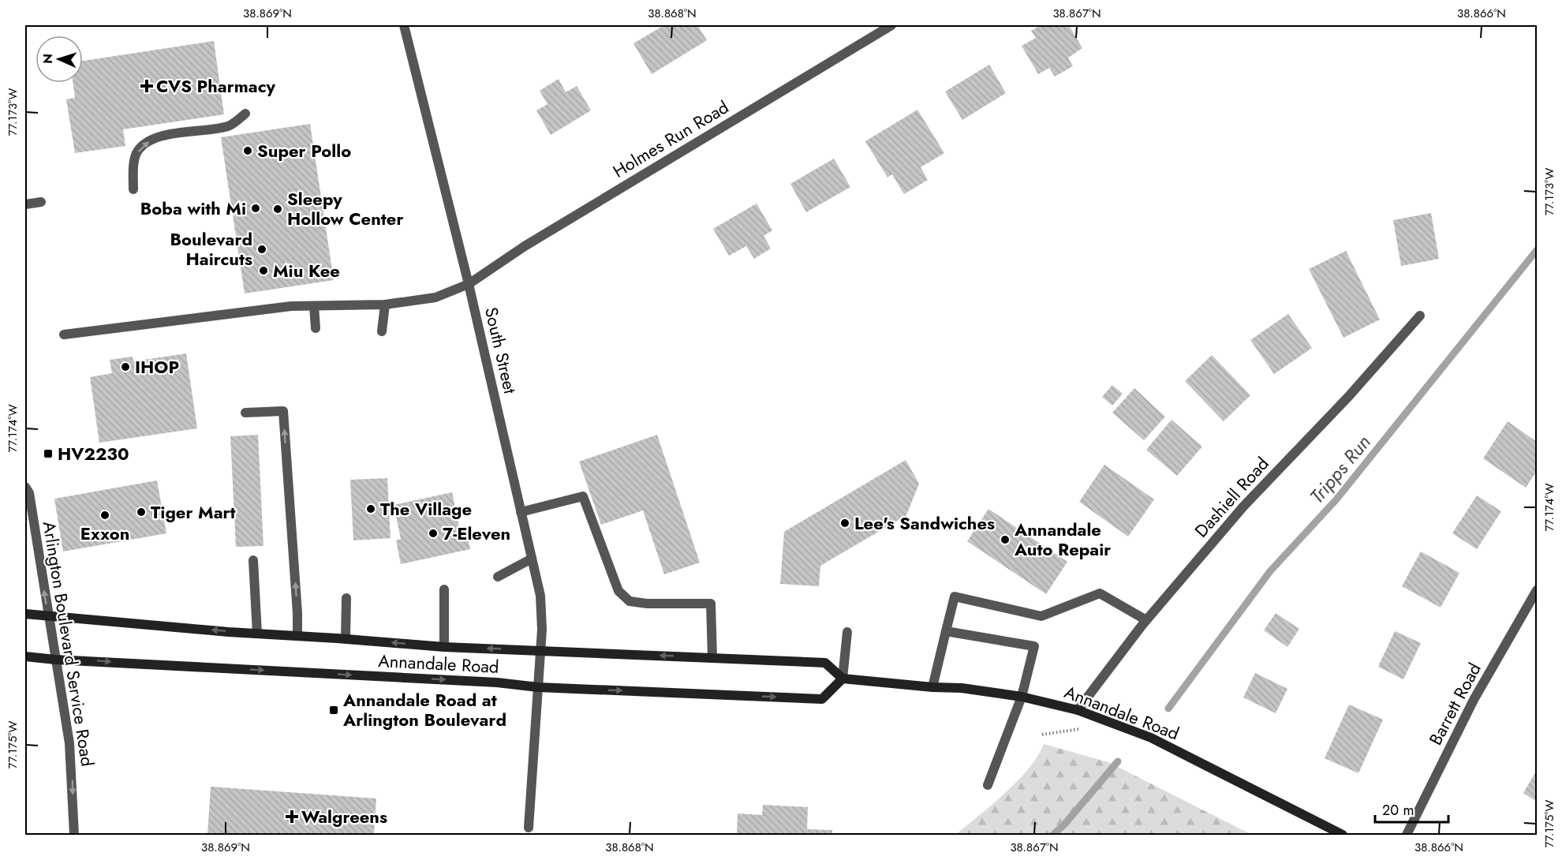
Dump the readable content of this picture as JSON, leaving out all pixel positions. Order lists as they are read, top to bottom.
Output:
{
  "streets": {
    "main road": ["Annandale Road"],
    "street": [
      "Holmes Run Road",
      "South Street",
      "Dashiell Road",
      "Arlington Boulevard Service Road",
      "Barrett Road"
    ]
  },
  "crossings": [
    ["Holmes Run Road", "South Street"],
    ["South Street", "Annandale Road"],
    ["Dashiell Road", "Annandale Road"],
    ["Arlington Boulevard Service Road", "Annandale Road"]
  ],
  "water": ["Tripps Run"],
  "places": {
    "health": ["CVS Pharmacy", "Walgreens"],
    "other": [
      "Super Pollo",
      "Boba with Mi",
      "Sleepy Hollow Center",
      "Boulevard Haircuts",
      "Miu Kee",
      "IHOP",
      "The Village",
      "Tiger Mart",
      "Exxon",
      "Lee's Sandwiches",
      "7-Eleven",
      "Annandale Auto Repair"
    ],
    "transit": ["HV2230", "Annandale Road at Arlington Boulevard"]
  },
  "scale_bar": "20 m",
  "north": "left",
  "coordinates": [
    "38.869°N",
    "38.868°N",
    "38.867°N",
    "38.866°N",
    "77.173°W",
    "77.174°W",
    "77.175°W"
  ]
}
